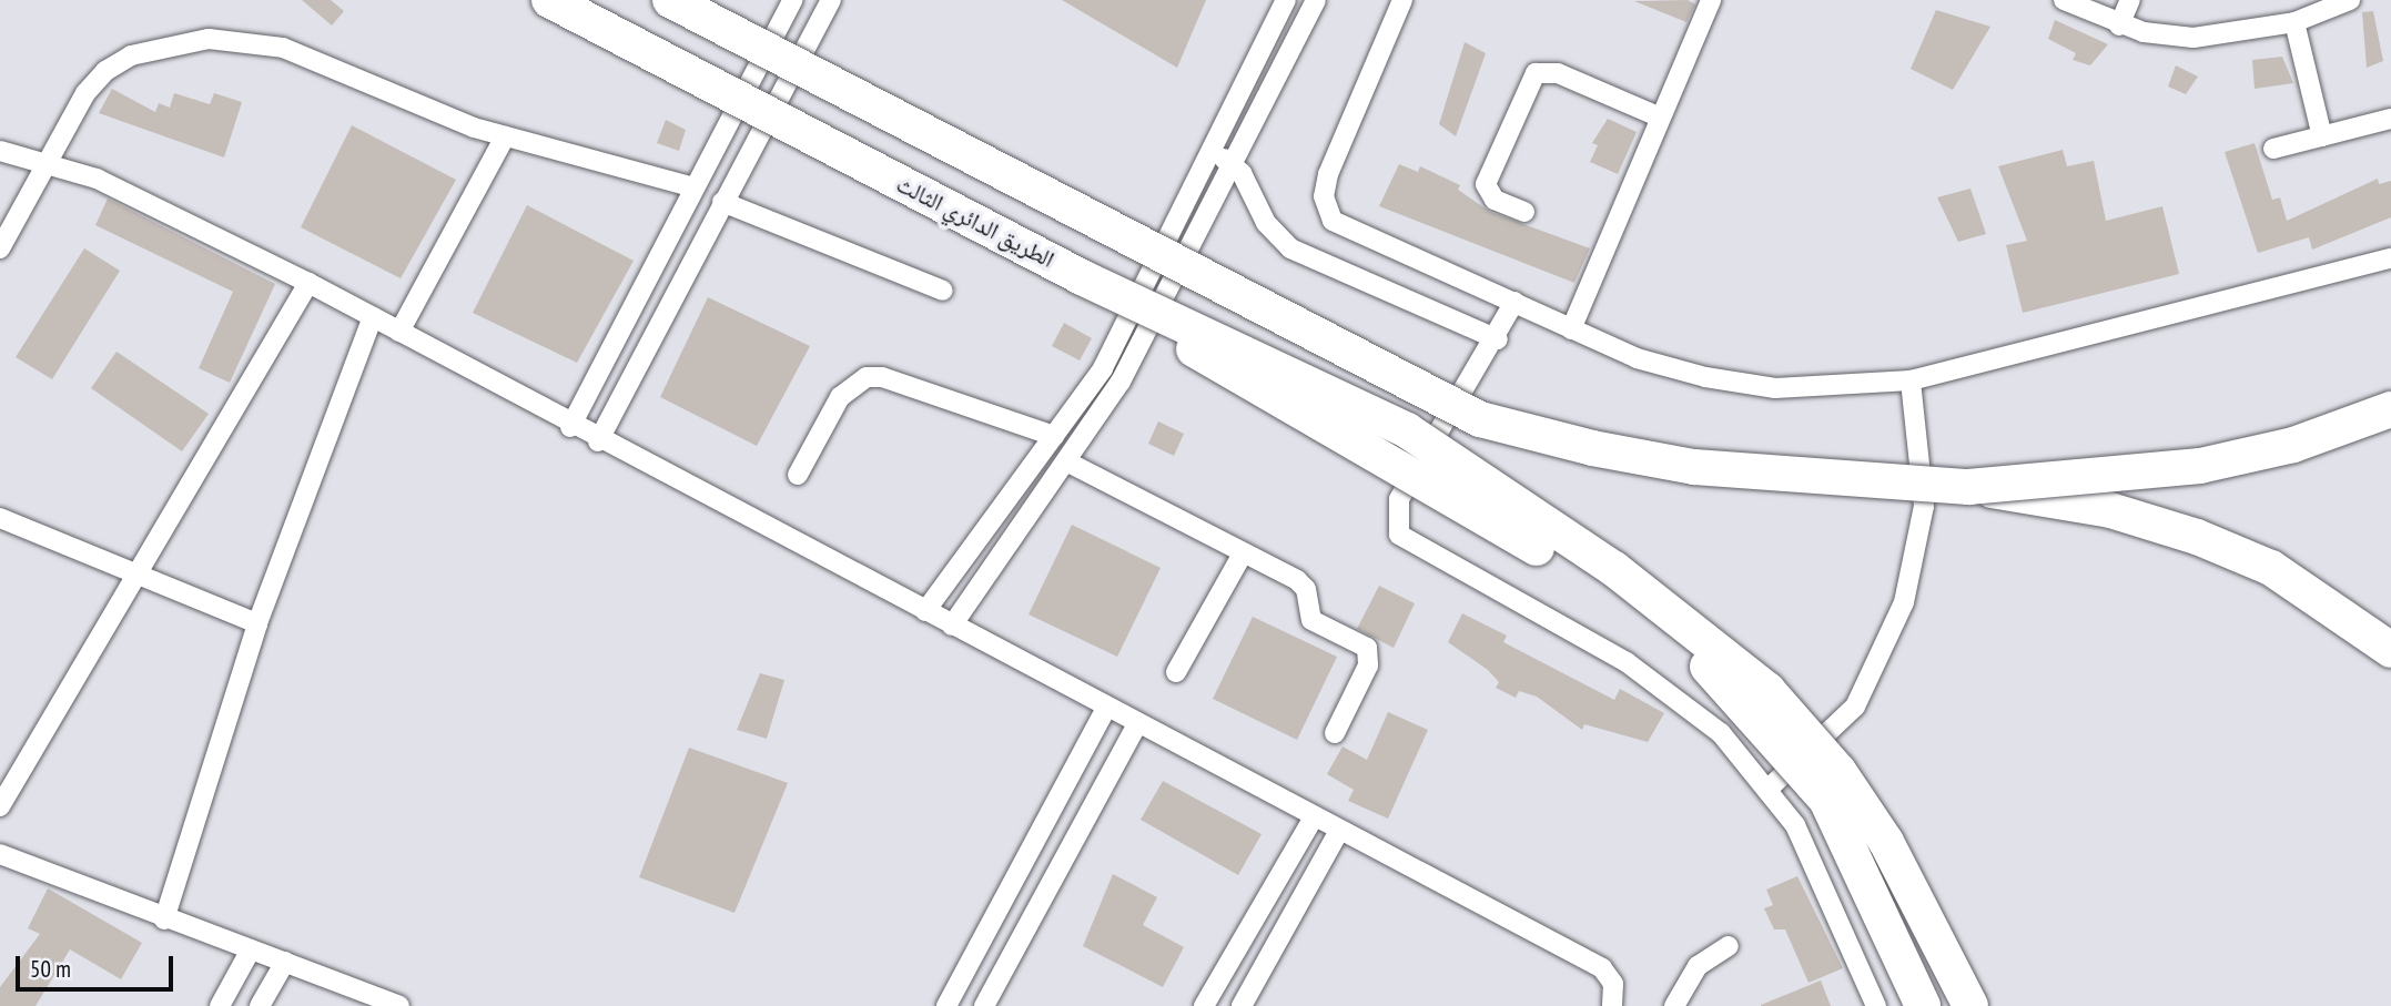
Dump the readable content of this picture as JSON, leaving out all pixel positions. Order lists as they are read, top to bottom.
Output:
{
  "streets": {
    "highway": ["الطريق الدائري الثالث"]
  },
  "scale_bar": "50 m"
}
